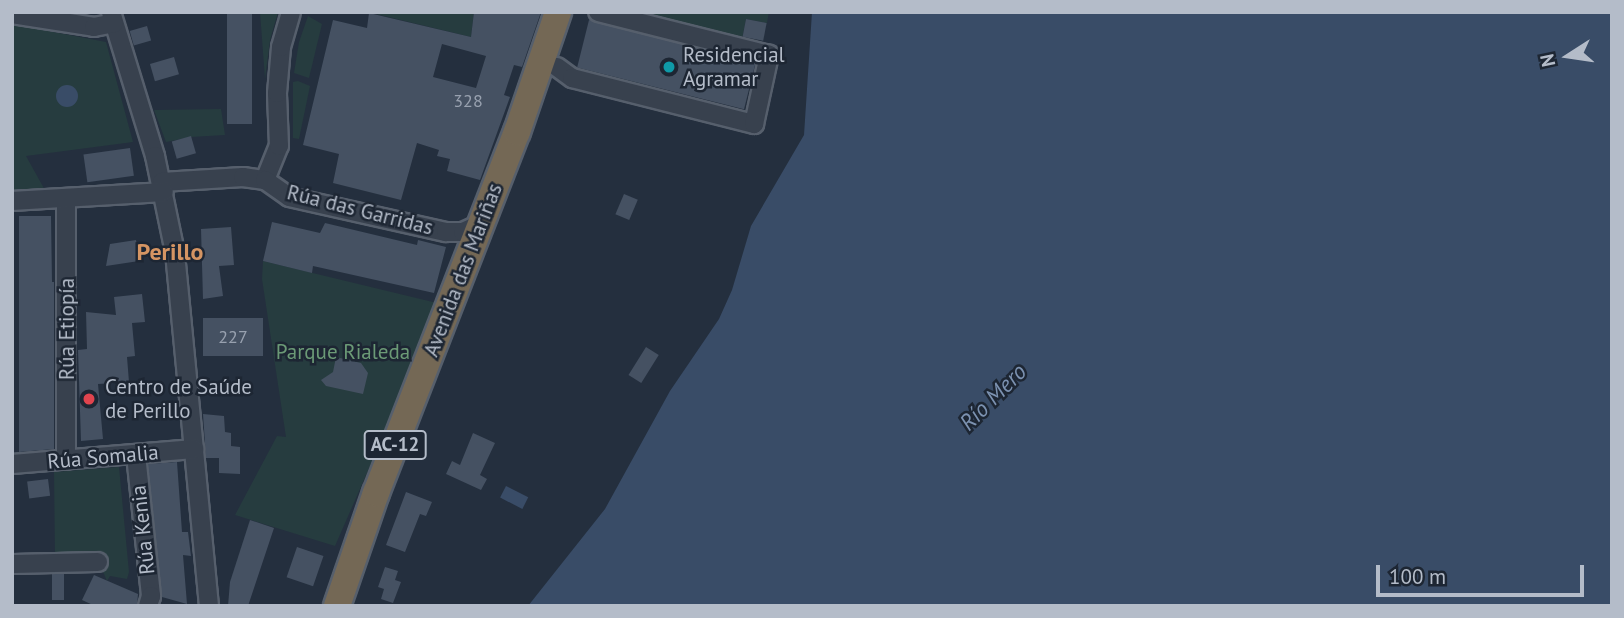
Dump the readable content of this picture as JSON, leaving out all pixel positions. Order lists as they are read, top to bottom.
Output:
{
  "streets": {
    "highway": ["Avenida das Mariñas", "AC-12"],
    "street": [
      "Rúa das Garridas",
      "Rúa Etiopía",
      "Rúa Somalia",
      "Rúa Kenia"
    ]
  },
  "crossings": [
    ["Rúa das Garridas", "Rúa Etiopía"],
    ["Rúa das Garridas", "AC-12"],
    ["Avenida das Mariñas", "AC-12"],
    ["Rúa Etiopía", "Rúa Somalia"],
    ["Rúa Somalia", "Rúa Kenia"]
  ],
  "districts": ["Perillo"],
  "water": ["Río Mero"],
  "parks": ["Parque Rialeda"],
  "places": ["Residencial Agramar", "Centro de Saúde de Perillo"],
  "house_numbers": ["328", "227"],
  "scale_bar": "100 m",
  "north": "left"
}
